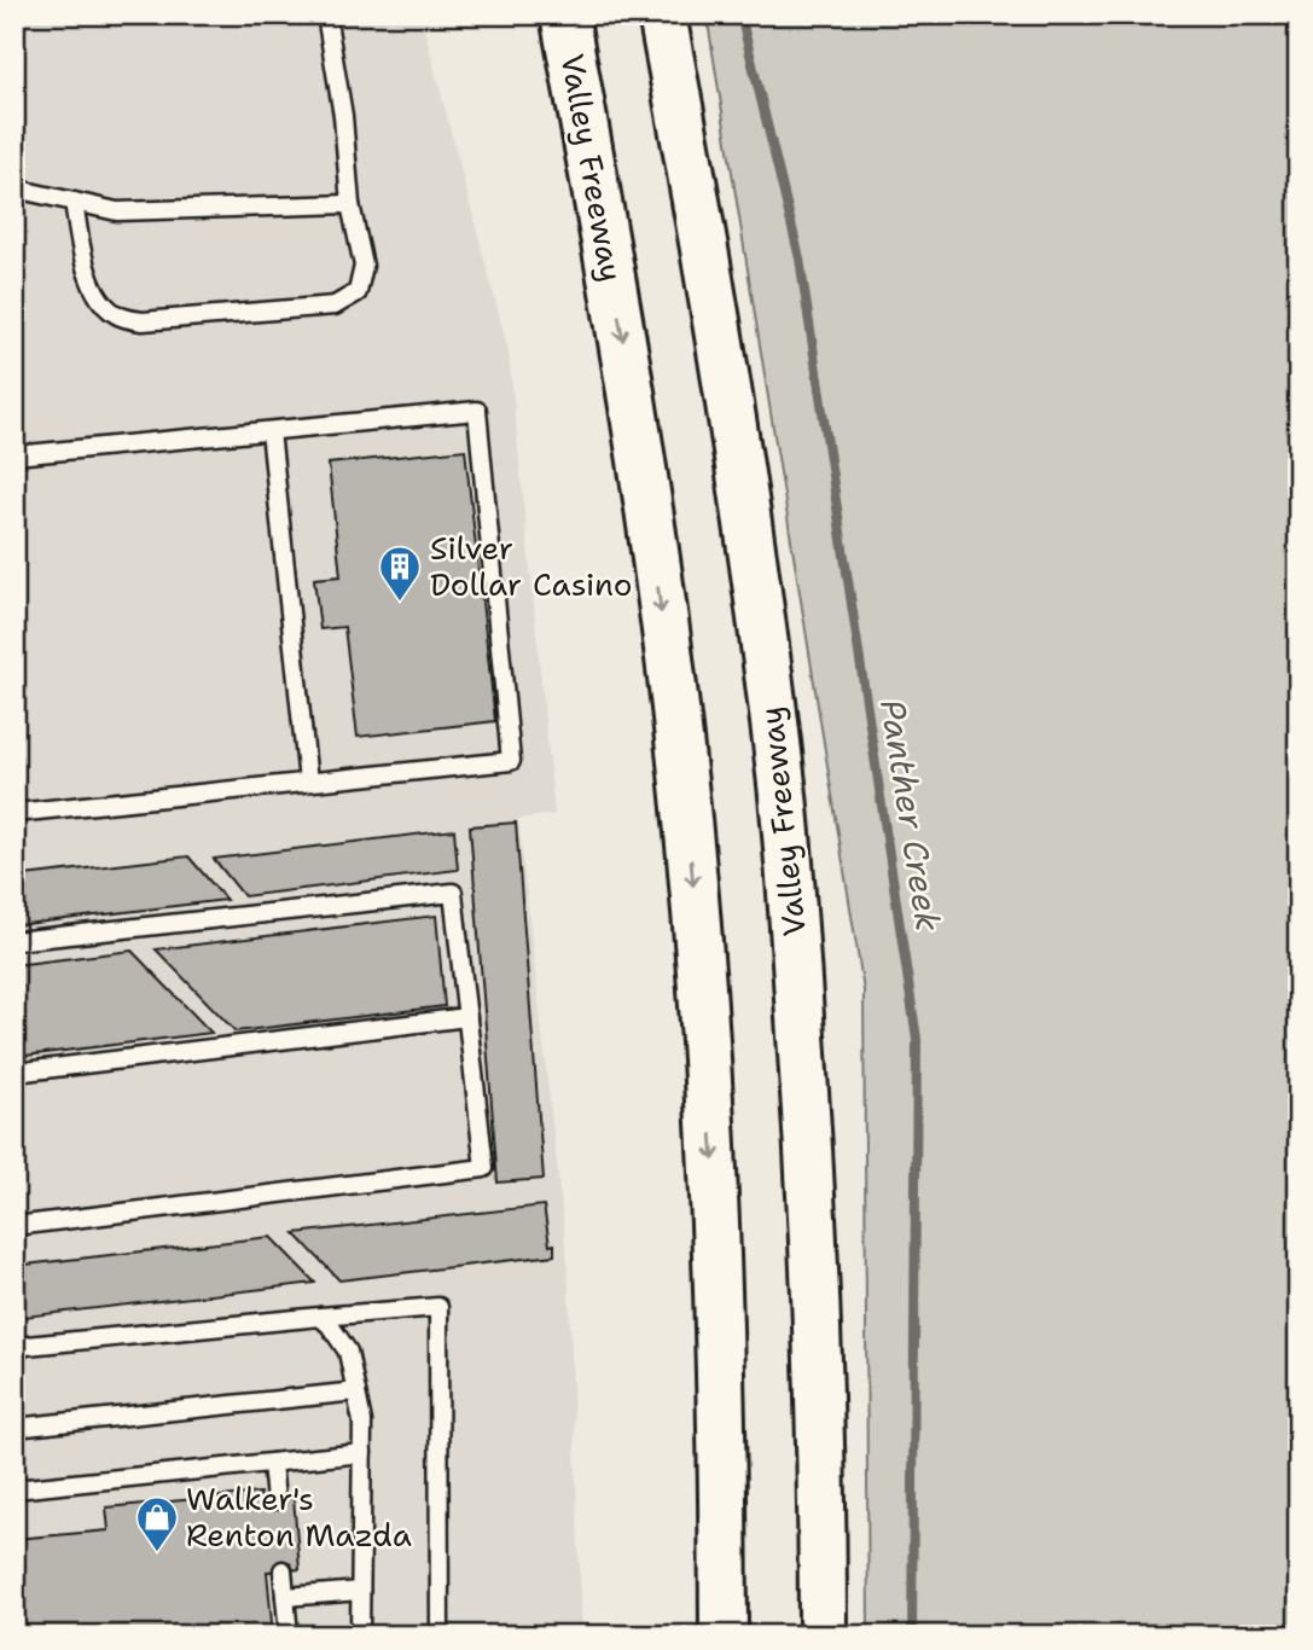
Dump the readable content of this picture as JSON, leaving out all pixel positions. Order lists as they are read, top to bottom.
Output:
{
  "streets": {
    "highway": ["Valley Freeway"]
  },
  "water": ["Panther Creek"],
  "places": {
    "building": ["Silver Dollar Casino"],
    "shop": ["Walker's Renton Mazda"]
  }
}
